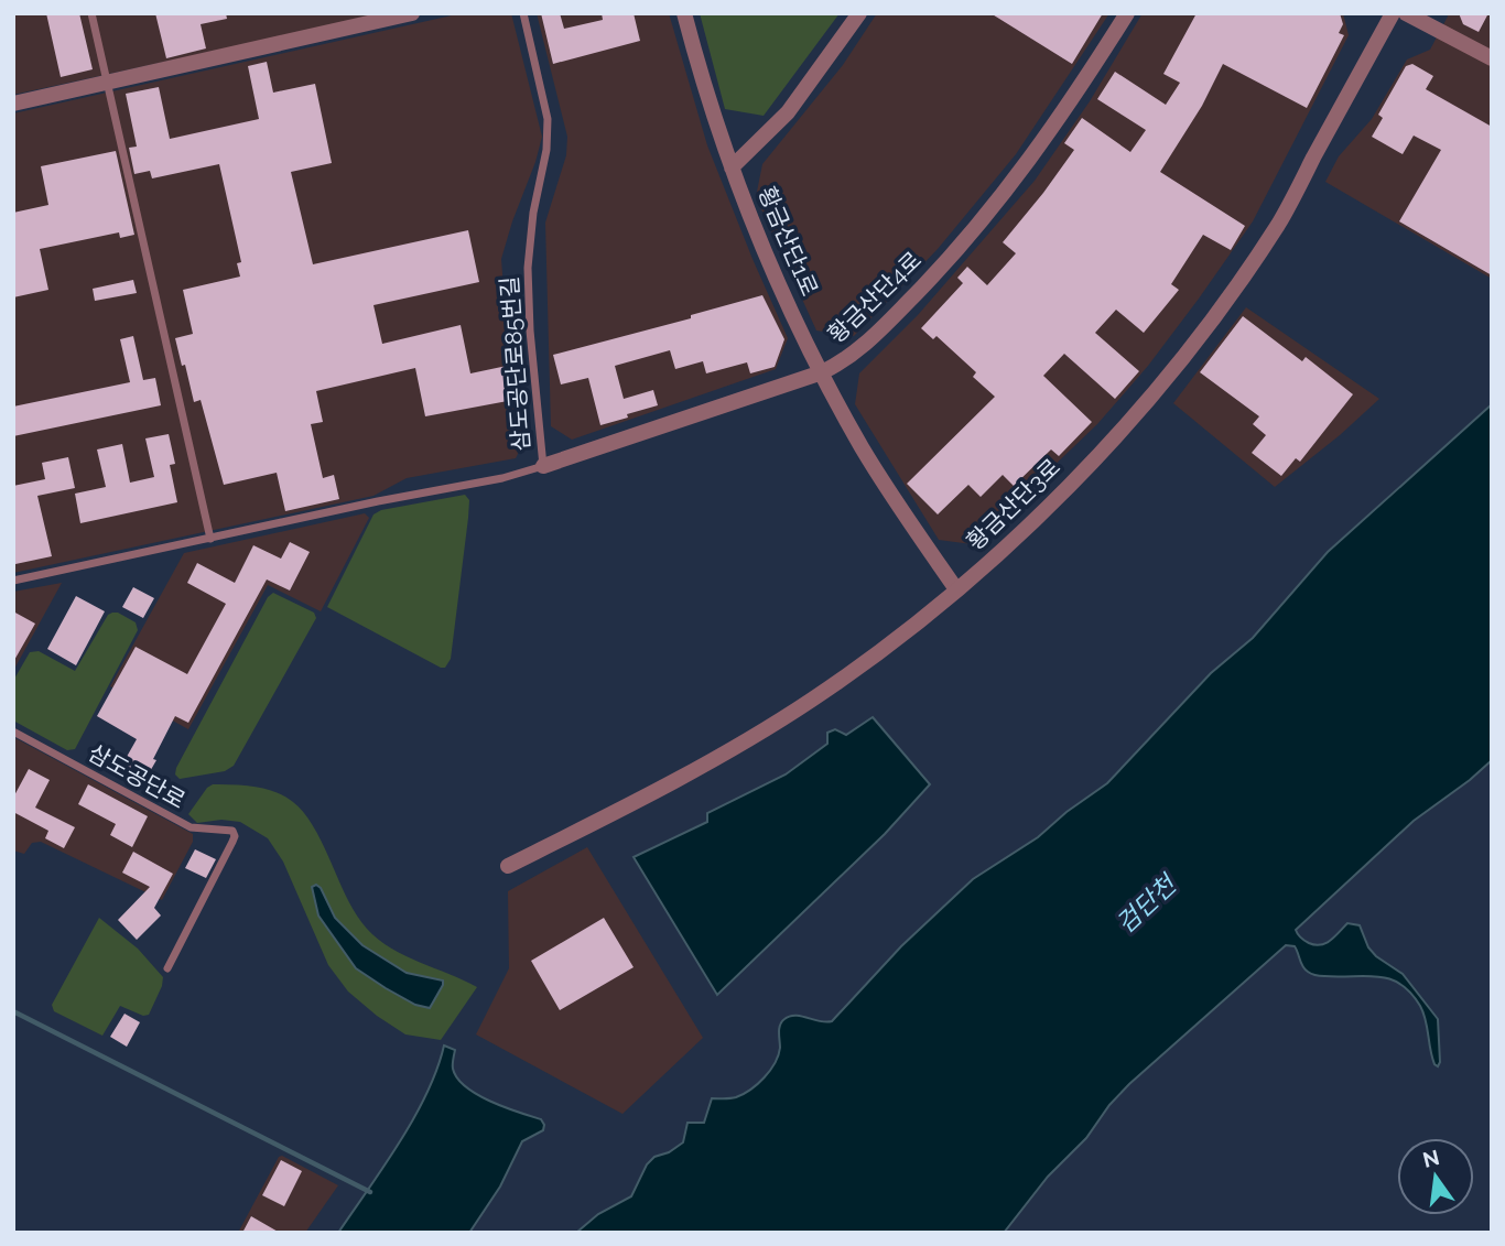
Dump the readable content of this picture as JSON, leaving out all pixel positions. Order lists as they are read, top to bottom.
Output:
{
  "streets": {
    "street": ["황금산단1로", "황금산단4로", "황금산단3로"],
    "lane": ["삼도공단로85번길", "삼도공단로"]
  },
  "crossings": [
    ["황금산단1로", "황금산단4로"],
    ["황금산단1로", "황금산단3로"],
    ["황금산단4로", "삼도공단로85번길"]
  ],
  "water": ["검단천"],
  "north": "top"
}
